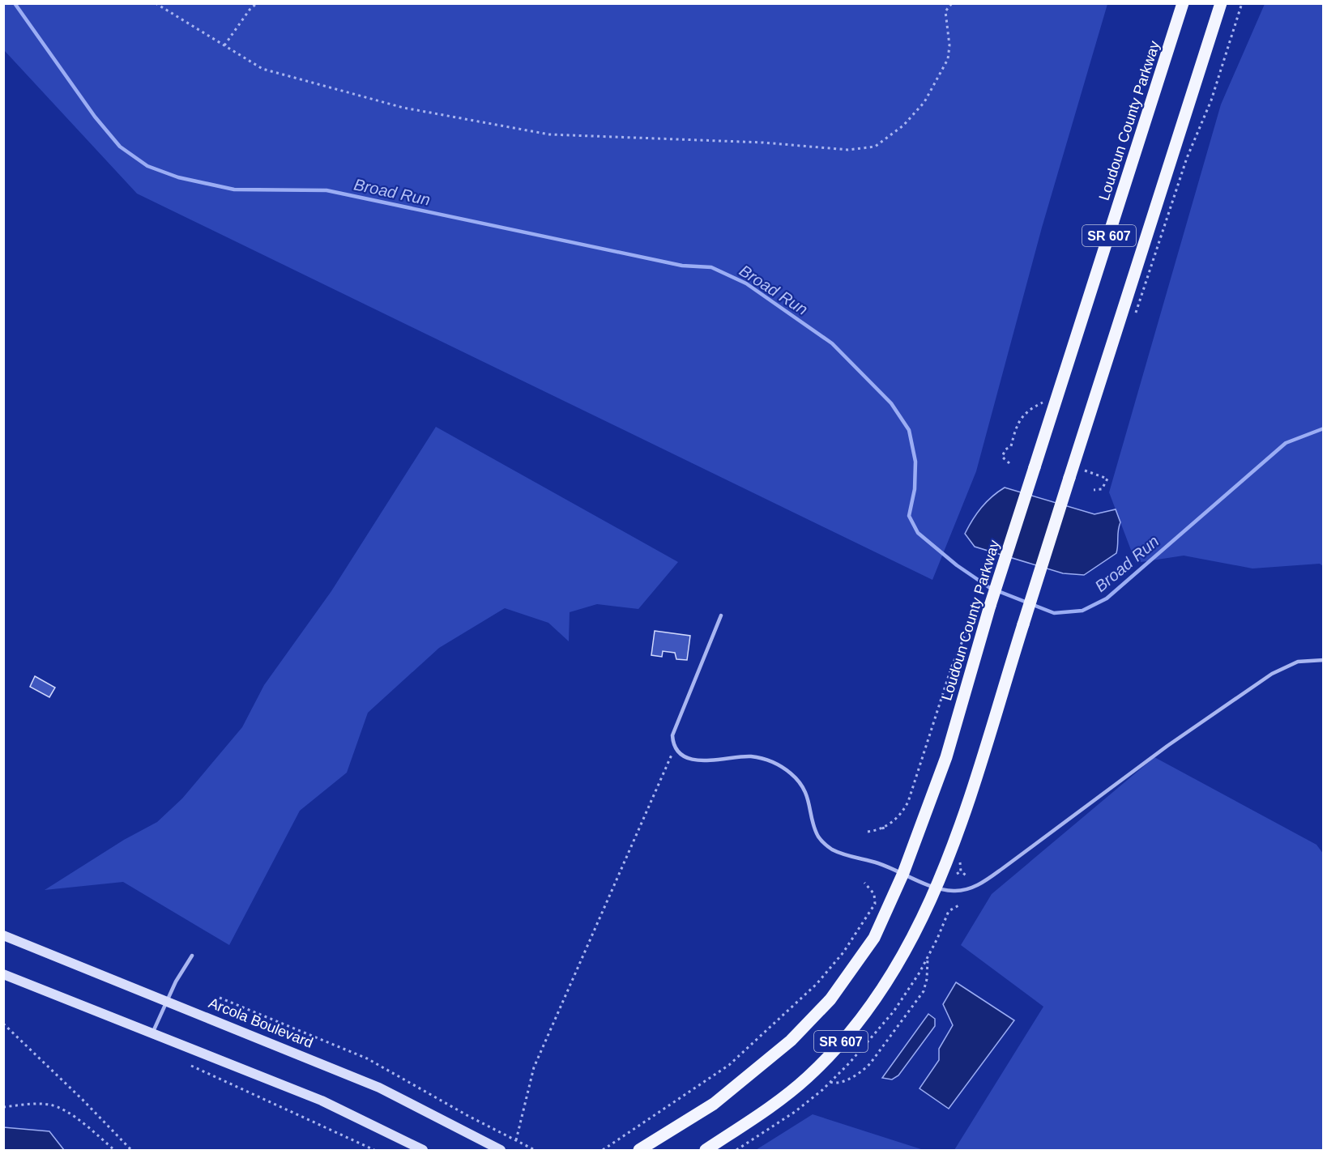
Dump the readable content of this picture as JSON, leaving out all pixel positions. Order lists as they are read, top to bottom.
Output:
{
  "streets": {
    "main road": ["Loudoun County Parkway", "SR 607", "Arcola Boulevard"]
  },
  "water": ["Broad Run"]
}
